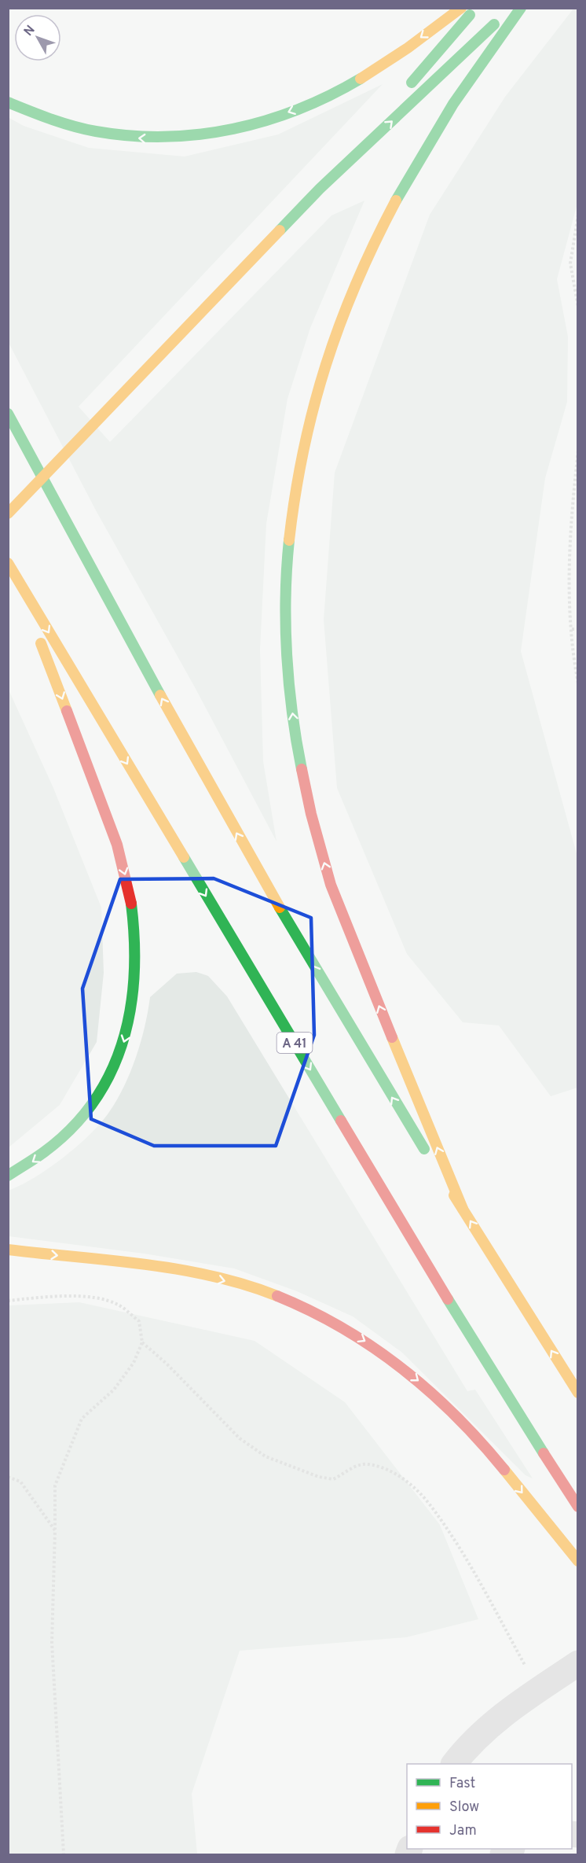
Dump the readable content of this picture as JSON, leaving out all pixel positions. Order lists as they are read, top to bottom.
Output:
{
  "streets": {
    "highway": ["A 41"]
  },
  "legend": ["Fast", "Slow", "Jam"],
  "north": "top left"
}
